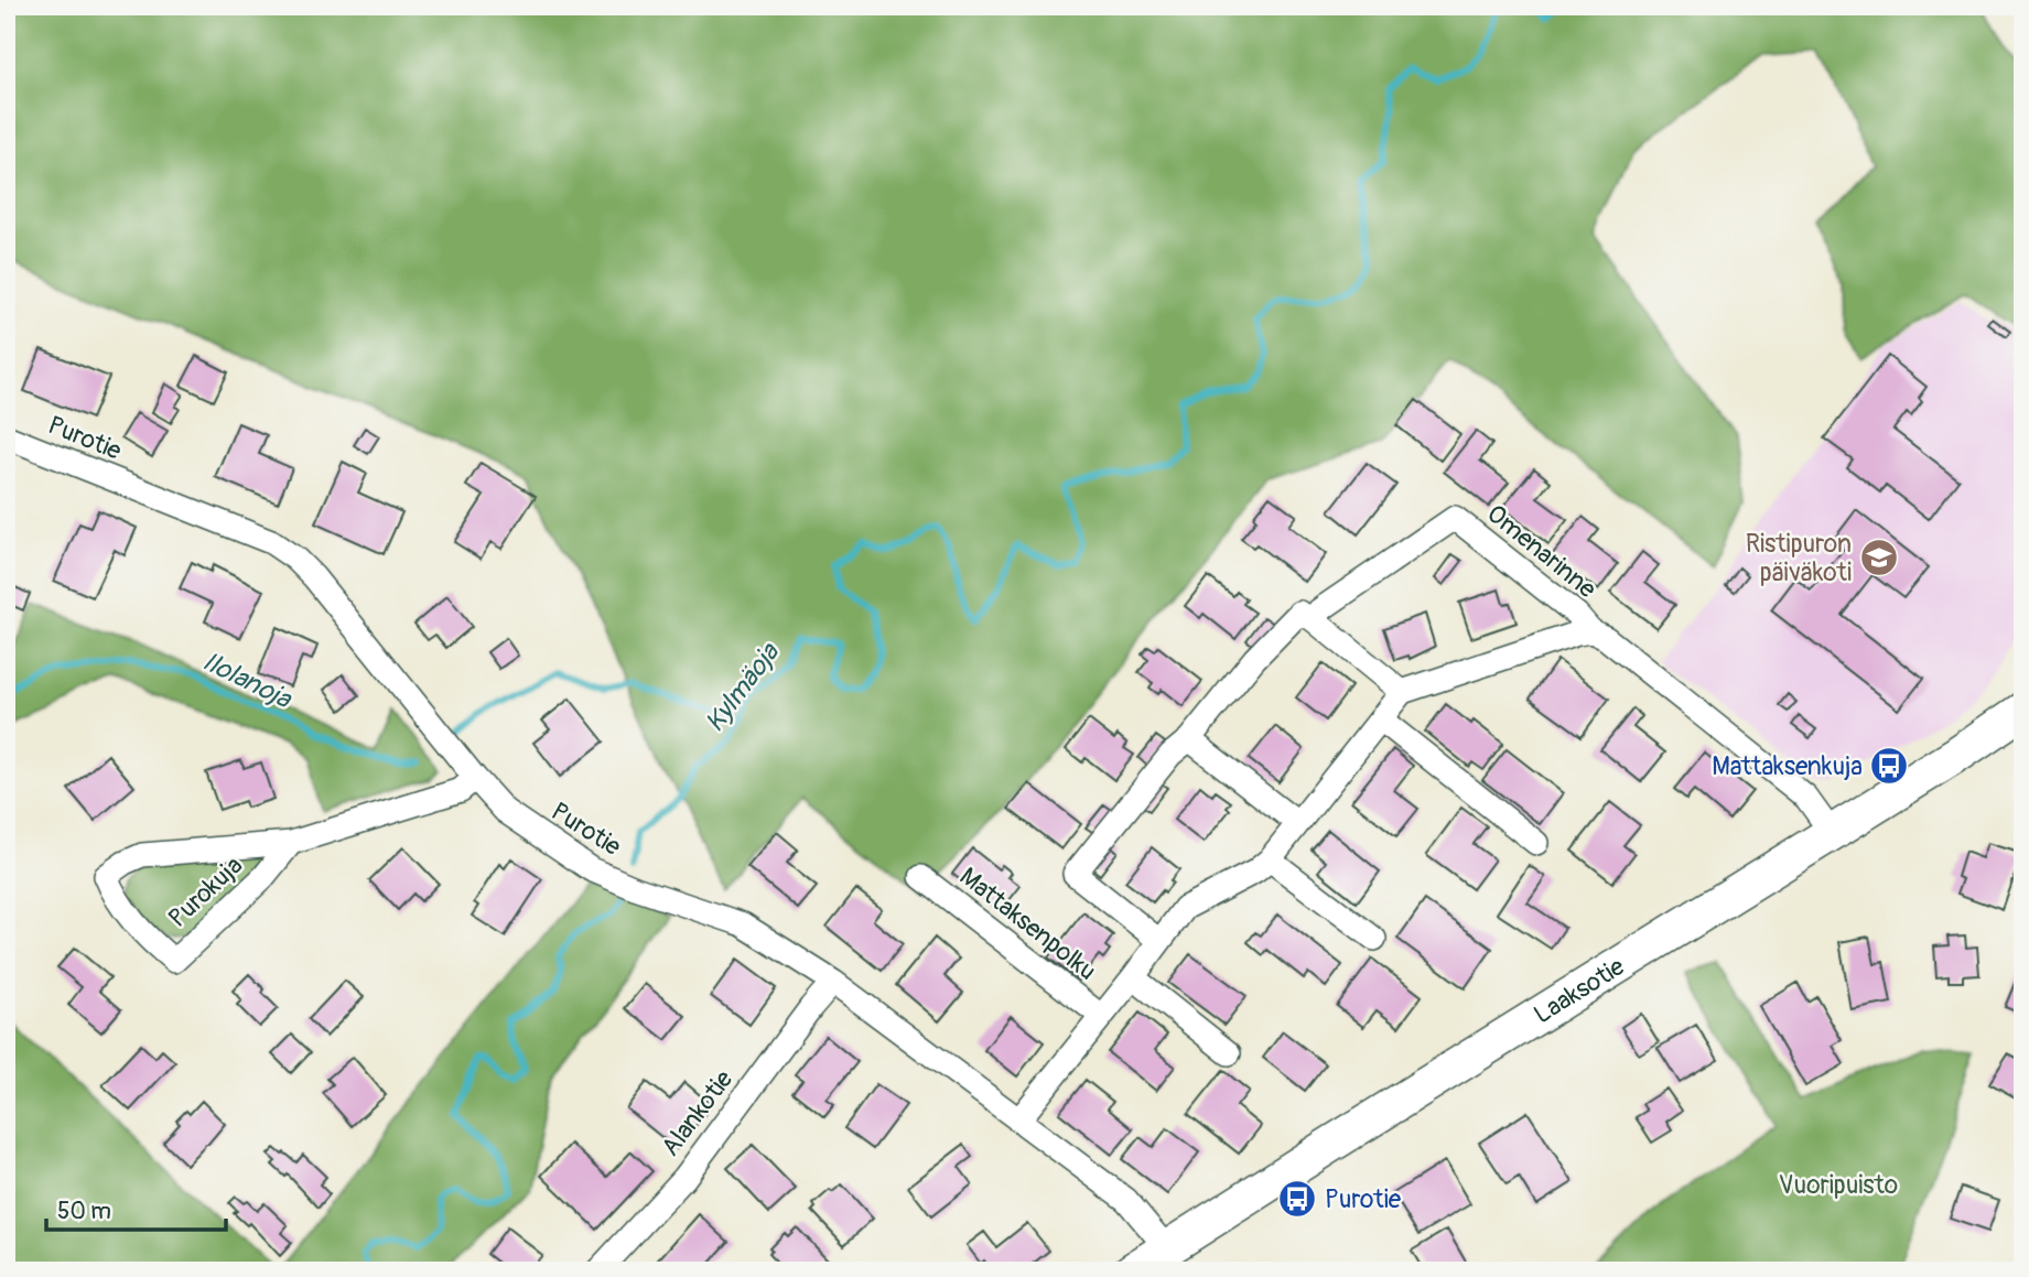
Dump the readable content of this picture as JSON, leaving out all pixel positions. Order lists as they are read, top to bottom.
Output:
{
  "streets": {
    "main road": ["Laaksotie"],
    "street": [
      "Purotie",
      "Omenarinne",
      "Purokuja",
      "Mattaksenpolku",
      "Alankotie"
    ]
  },
  "crossings": [
    ["Purotie", "Purokuja"],
    ["Purotie", "Laaksotie"],
    ["Purotie", "Alankotie"]
  ],
  "water": ["Ilolanoja", "Kylmäoja"],
  "parks": ["Vuoripuisto"],
  "places": {
    "school or university": ["Ristipuron päiväkoti"],
    "bus stop": ["Mattaksenkuja", "Purotie"]
  },
  "scale_bar": "50 m"
}
